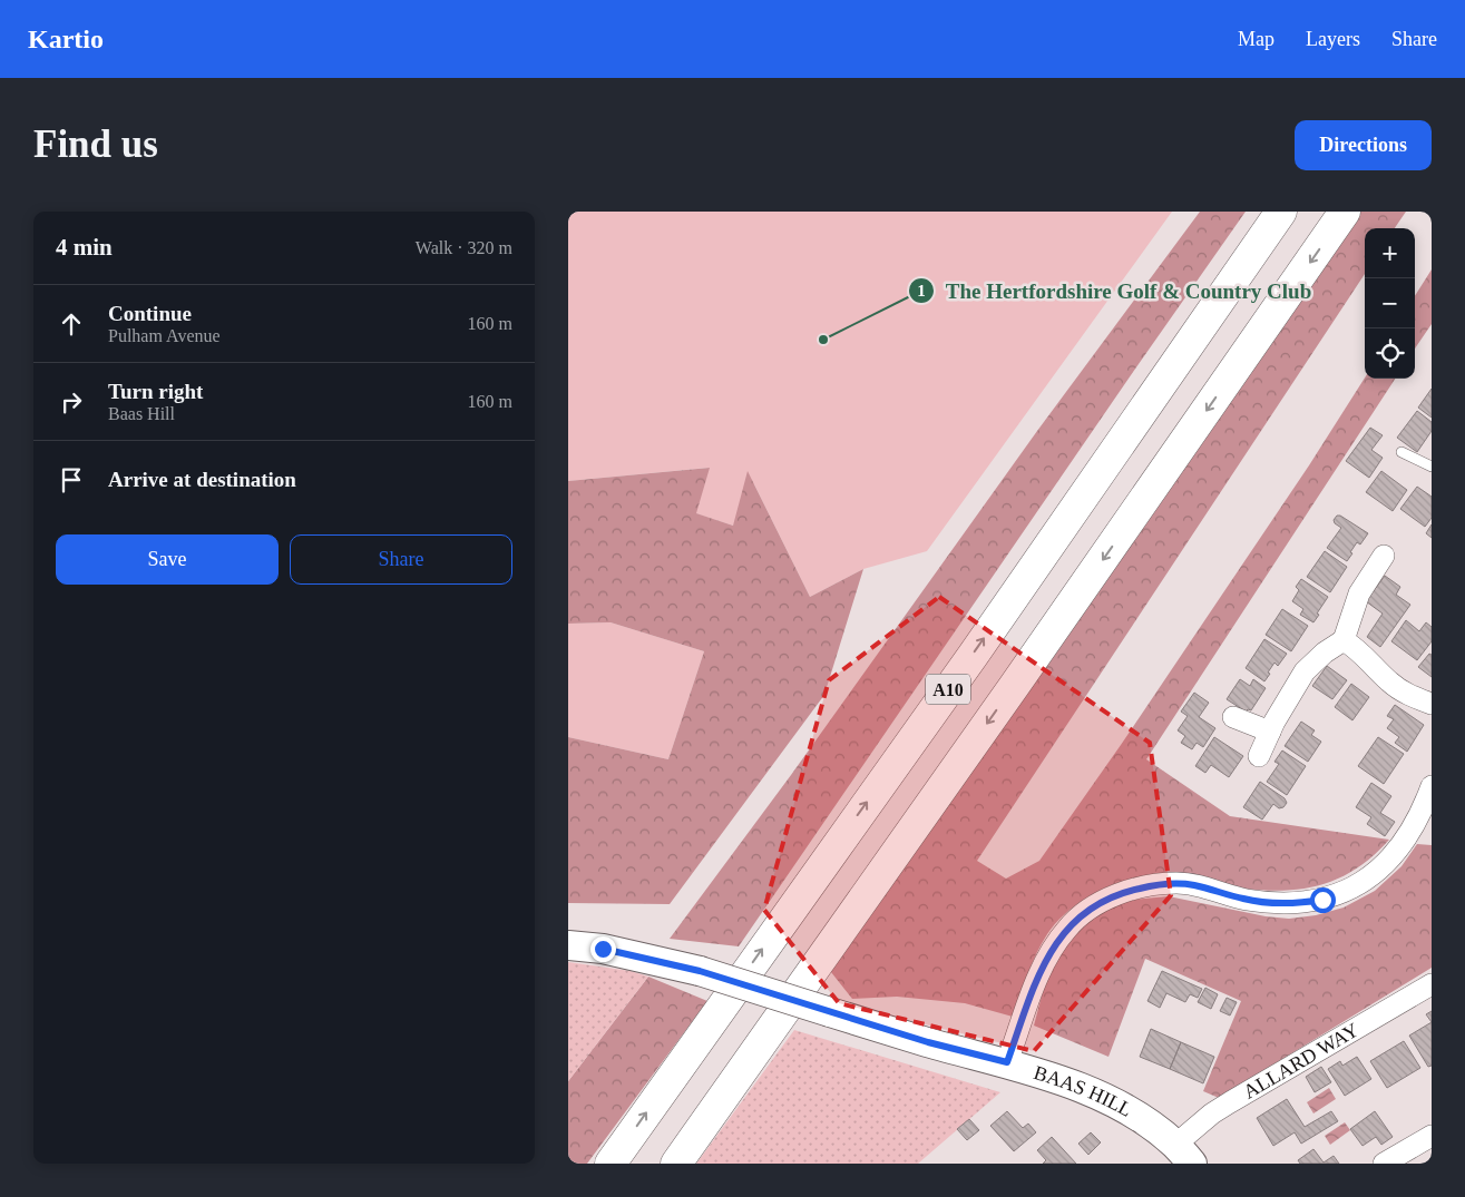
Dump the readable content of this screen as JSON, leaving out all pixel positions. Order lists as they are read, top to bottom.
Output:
{
  "streets": {
    "highway": ["A10"],
    "street": ["ALLARD WAY", "BAAS HILL"]
  },
  "crossings": [
    ["ALLARD WAY", "BAAS HILL"]
  ],
  "places": ["The Hertfordshire Golf & Country Club"],
  "page": {
    "header": "Kartio",
    "nav": ["Map", "Layers", "Share"],
    "buttons": [
      "Directions",
      ["Save", "Share"]
    ],
    "title": "Find us",
    "heading": ["4 min", "Walk · 320 m"],
    "map_buttons": ["+", "−"],
    "list": [
      ["Continue", "Pulham Avenue", "160 m"],
      ["Turn right", "Baas Hill", "160 m"],
      "Arrive at destination"
    ]
  }
}
